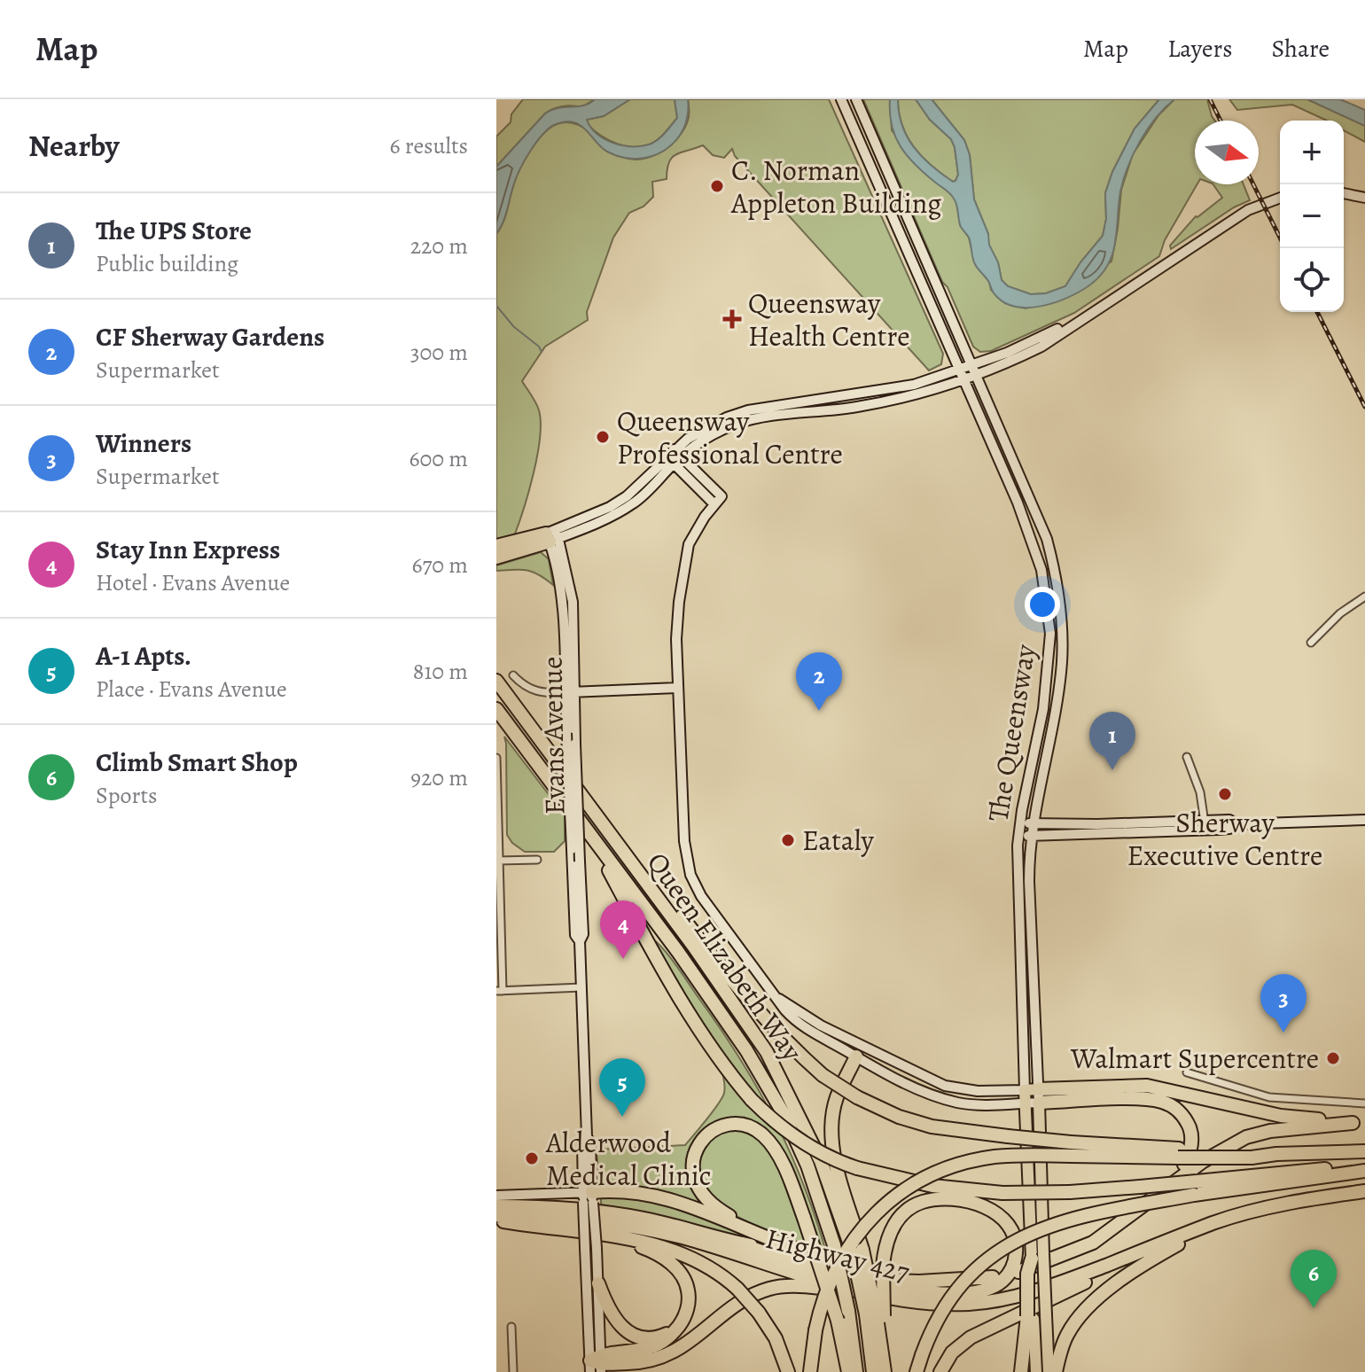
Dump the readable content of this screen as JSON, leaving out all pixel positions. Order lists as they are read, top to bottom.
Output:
{
  "streets": {
    "highway": ["Queen Elizabeth Way", "Highway 427"],
    "main road": ["The Queensway", "Evans Avenue"]
  },
  "places": {
    "other": [
      "C. Norman Appleton Building",
      "Queensway Professional Centre",
      "Sherway Executive Centre",
      "Eataly",
      "Walmart Supercentre",
      "Alderwood Medical Clinic"
    ],
    "health": ["Queensway Health Centre"]
  },
  "north": "right",
  "page": {
    "header": "Map",
    "nav": ["Map", "Layers", "Share"],
    "heading": ["Nearby", "6 results"],
    "map_buttons": ["+", "−"],
    "list": [
      {
        "mark": "1",
        "name": "The UPS Store",
        "note": "Public building",
        "value": "220 m"
      },
      {
        "mark": "2",
        "name": "CF Sherway Gardens",
        "note": "Supermarket",
        "value": "300 m"
      },
      {
        "mark": "3",
        "name": "Winners",
        "note": "Supermarket",
        "value": "600 m"
      },
      {
        "mark": "4",
        "name": "Stay Inn Express",
        "note": "Hotel · Evans Avenue",
        "value": "670 m"
      },
      {
        "mark": "5",
        "name": "A-1 Apts.",
        "note": "Place · Evans Avenue",
        "value": "810 m"
      },
      {
        "mark": "6",
        "name": "Climb Smart Shop",
        "note": "Sports",
        "value": "920 m"
      }
    ],
    "pins": [
      "2",
      "1",
      "4",
      "3",
      "5",
      "6"
    ]
  }
}
